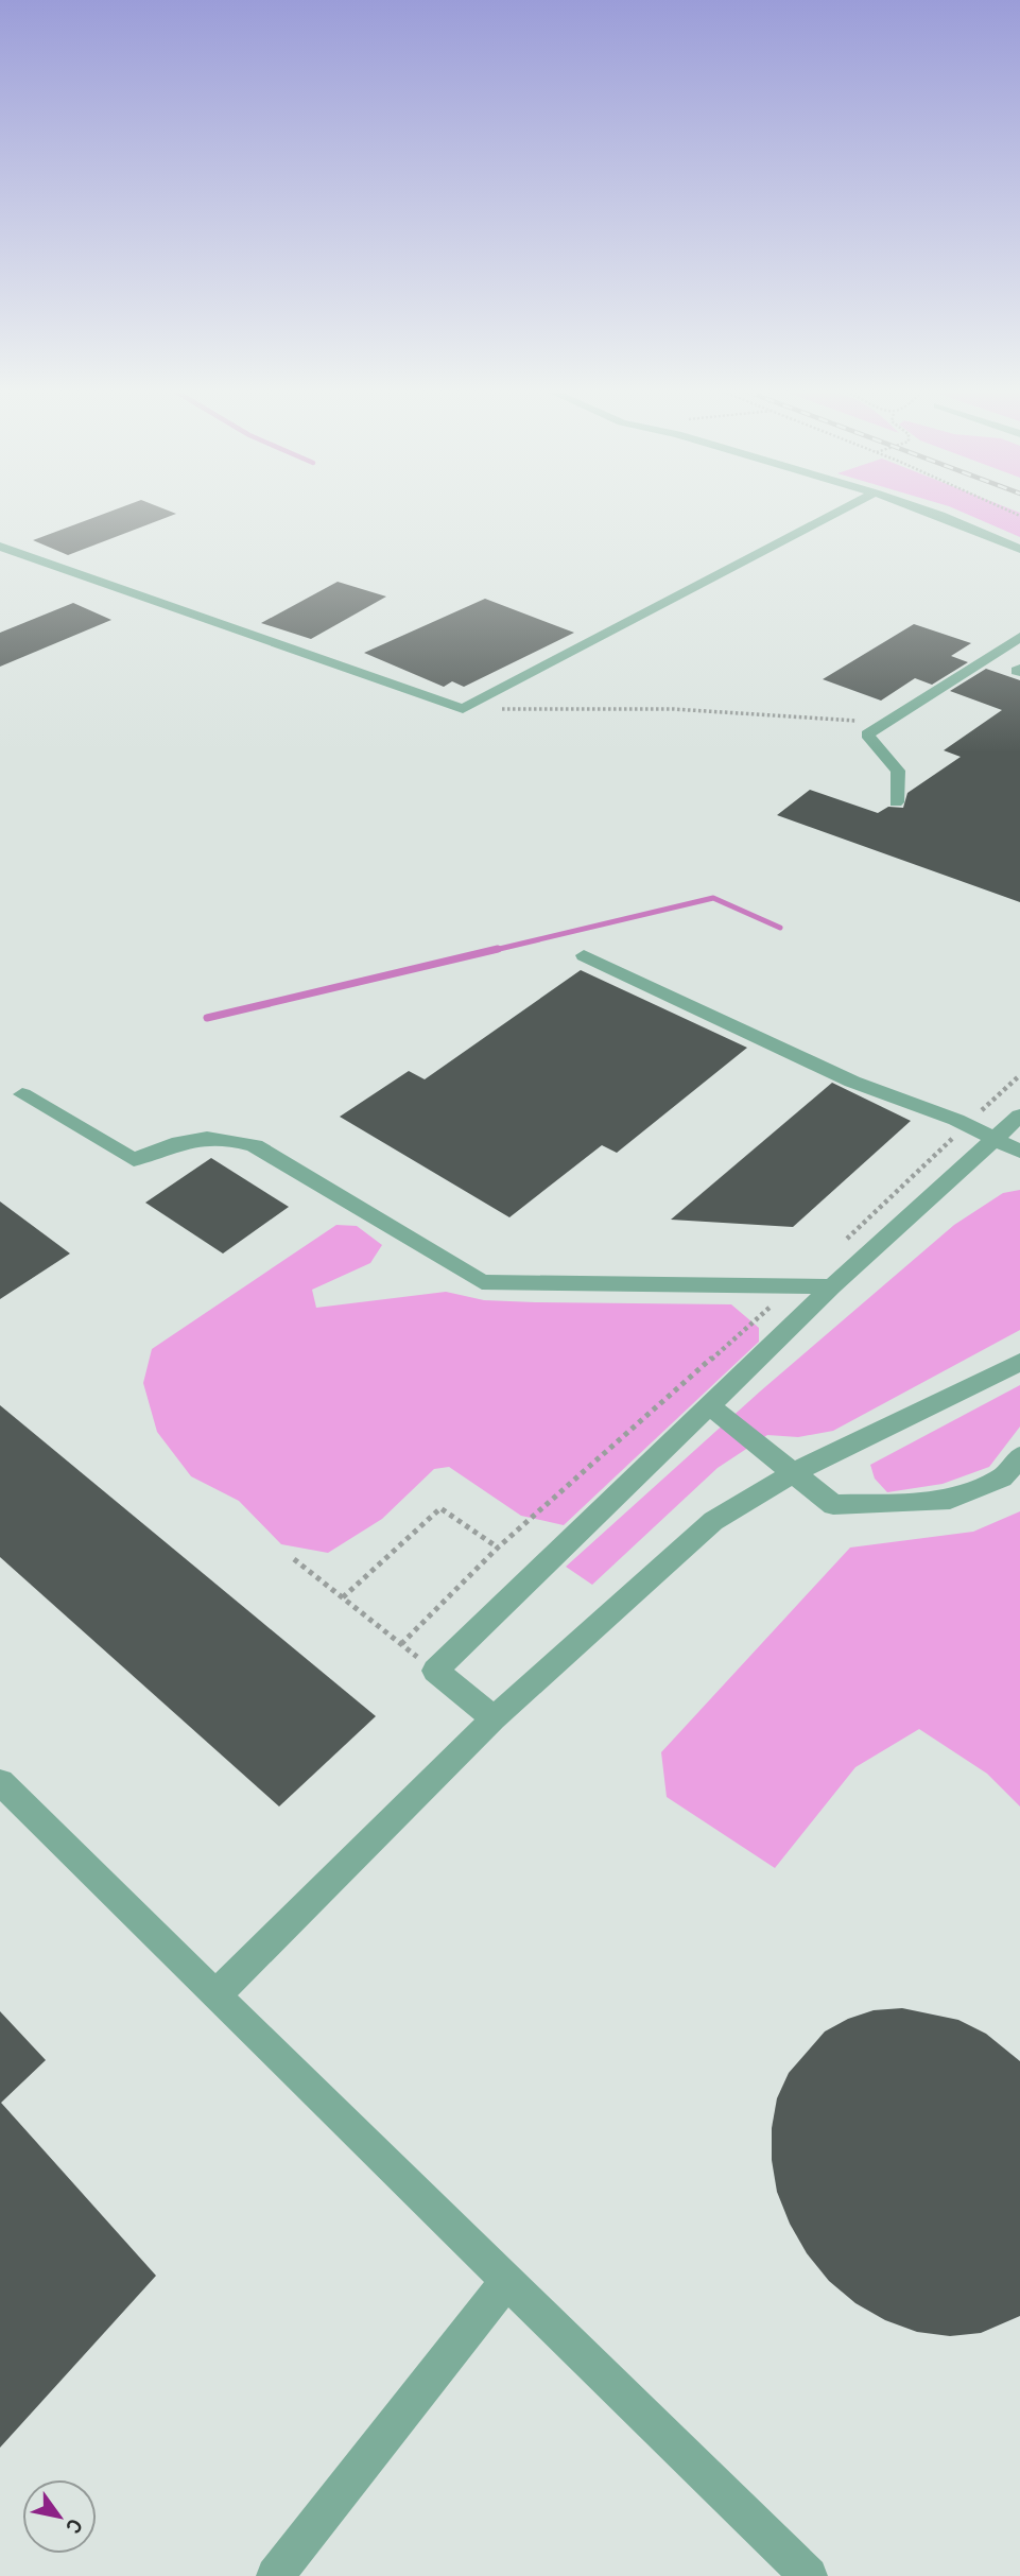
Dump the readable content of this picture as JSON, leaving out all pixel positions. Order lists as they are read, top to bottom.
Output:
{
  "north": "bottom right"
}
